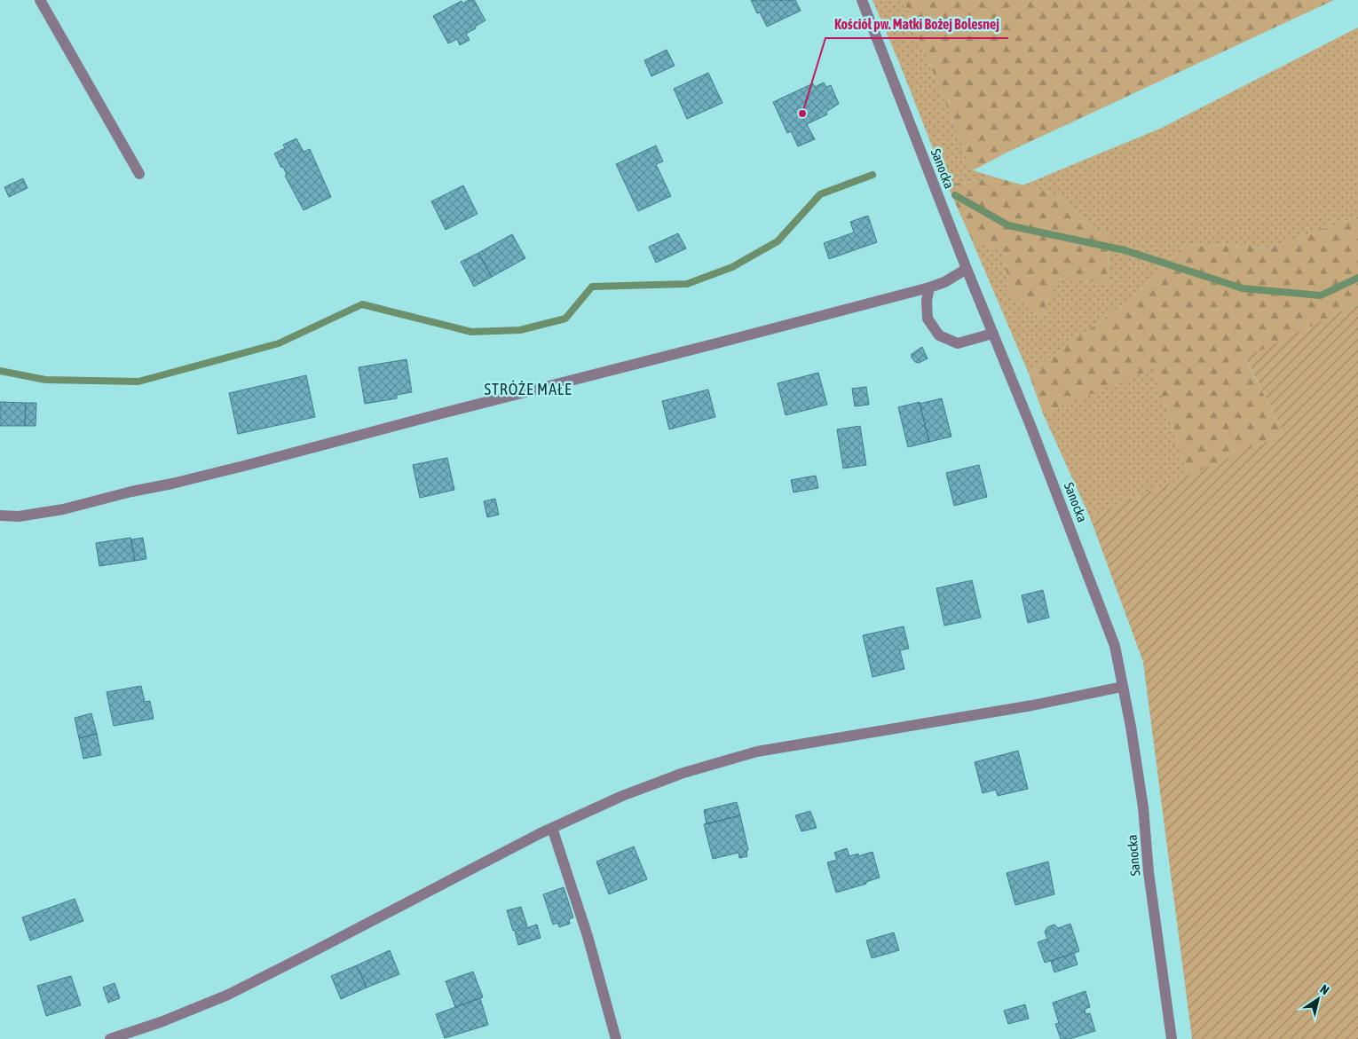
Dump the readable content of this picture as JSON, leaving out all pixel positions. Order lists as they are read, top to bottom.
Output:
{
  "streets": {
    "street": ["Sanocka"]
  },
  "districts": ["STRÓŻE MAŁE"],
  "places": ["Kościół pw. Matki Bożej Bolesnej"],
  "north": "top right"
}
